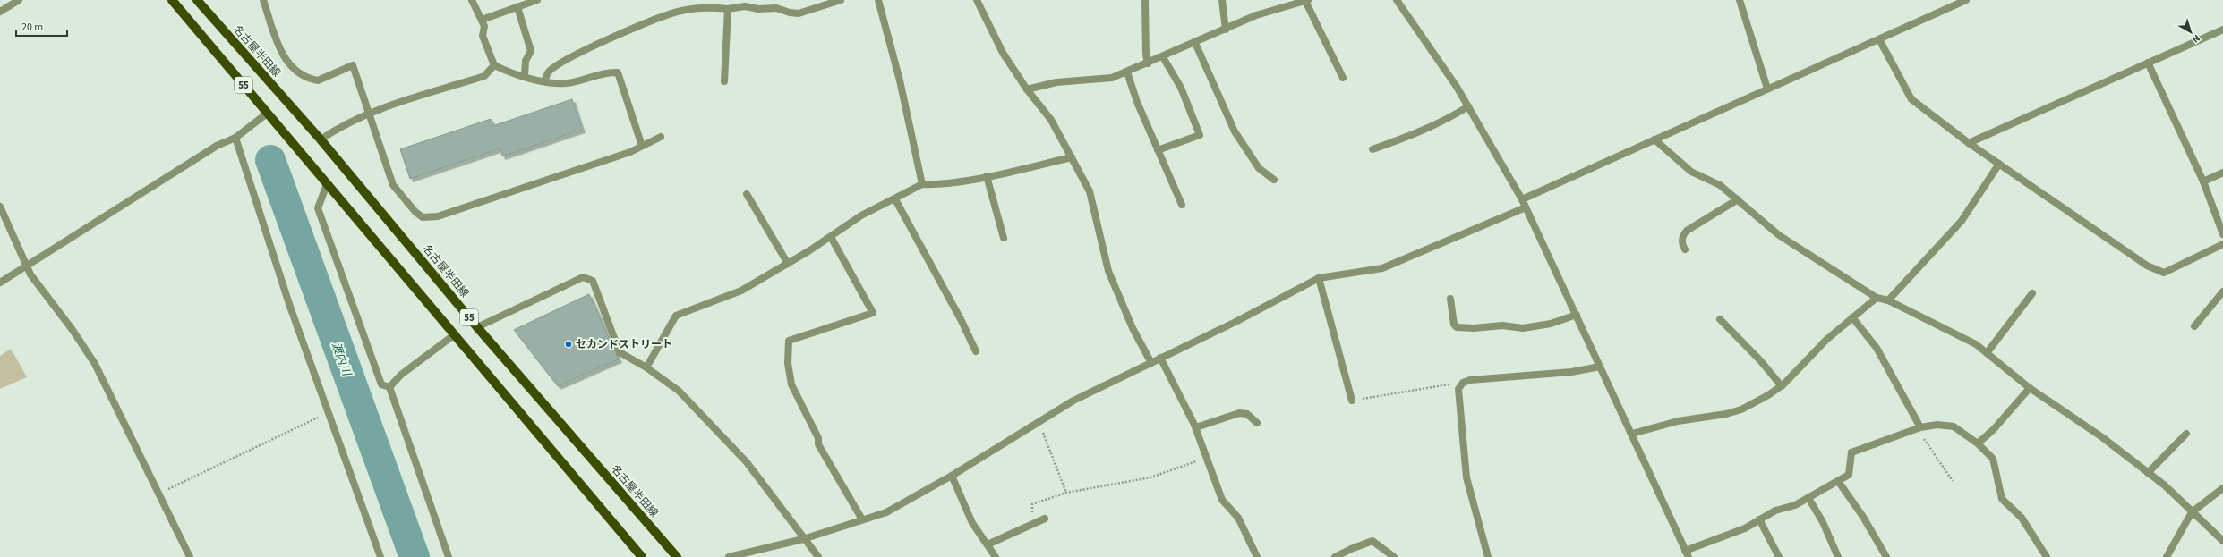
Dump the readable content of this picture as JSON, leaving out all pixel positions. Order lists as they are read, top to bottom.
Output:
{
  "streets": {
    "main road": ["名古屋半田線", "55"]
  },
  "water": ["渡内川"],
  "places": ["セカンドストリート"],
  "scale_bar": "20 m",
  "north": "bottom right"
}
